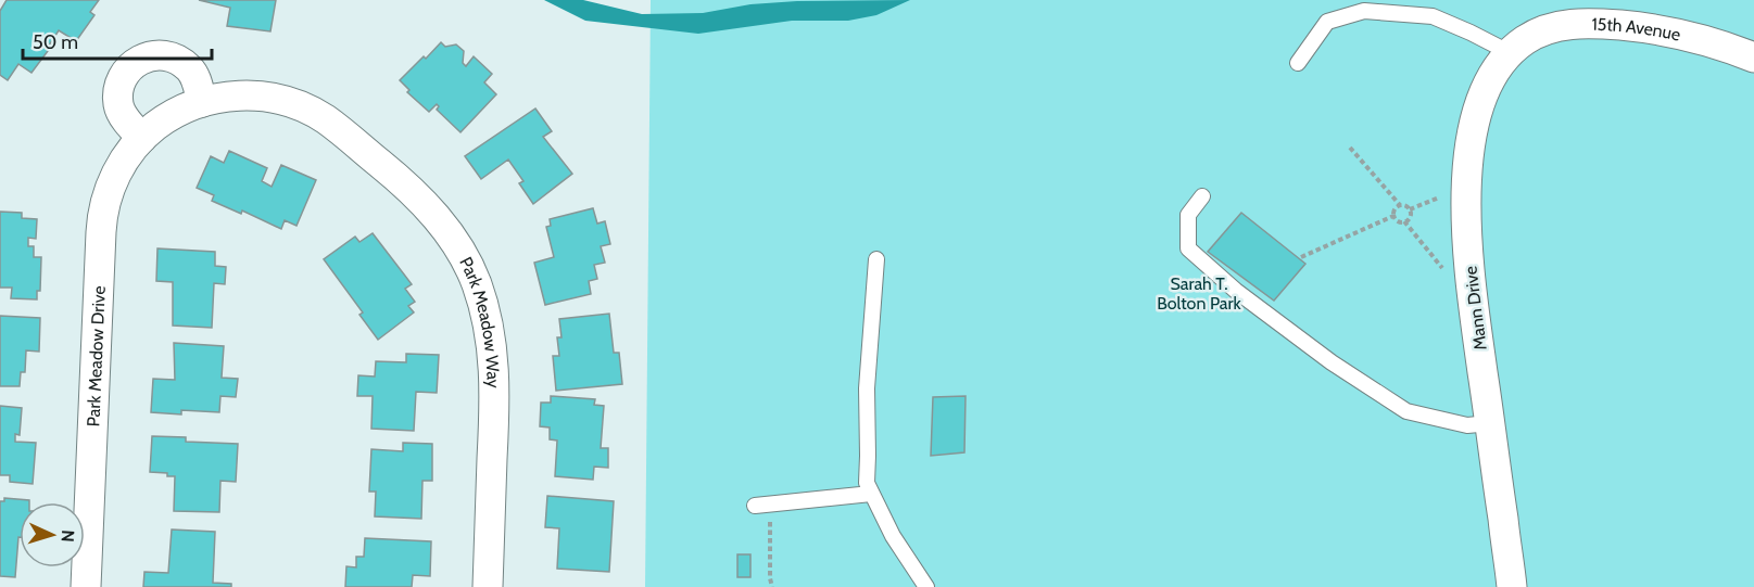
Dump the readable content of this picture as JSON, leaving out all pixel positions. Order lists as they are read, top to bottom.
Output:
{
  "streets": {
    "street": [
      "15th Avenue",
      "Mann Drive",
      "Park Meadow Way",
      "Park Meadow Drive"
    ]
  },
  "crossings": [
    ["15th Avenue", "Mann Drive"],
    ["Park Meadow Way", "Park Meadow Drive"]
  ],
  "parks": ["Sarah T. Bolton Park"],
  "scale_bar": "50 m",
  "north": "right"
}
